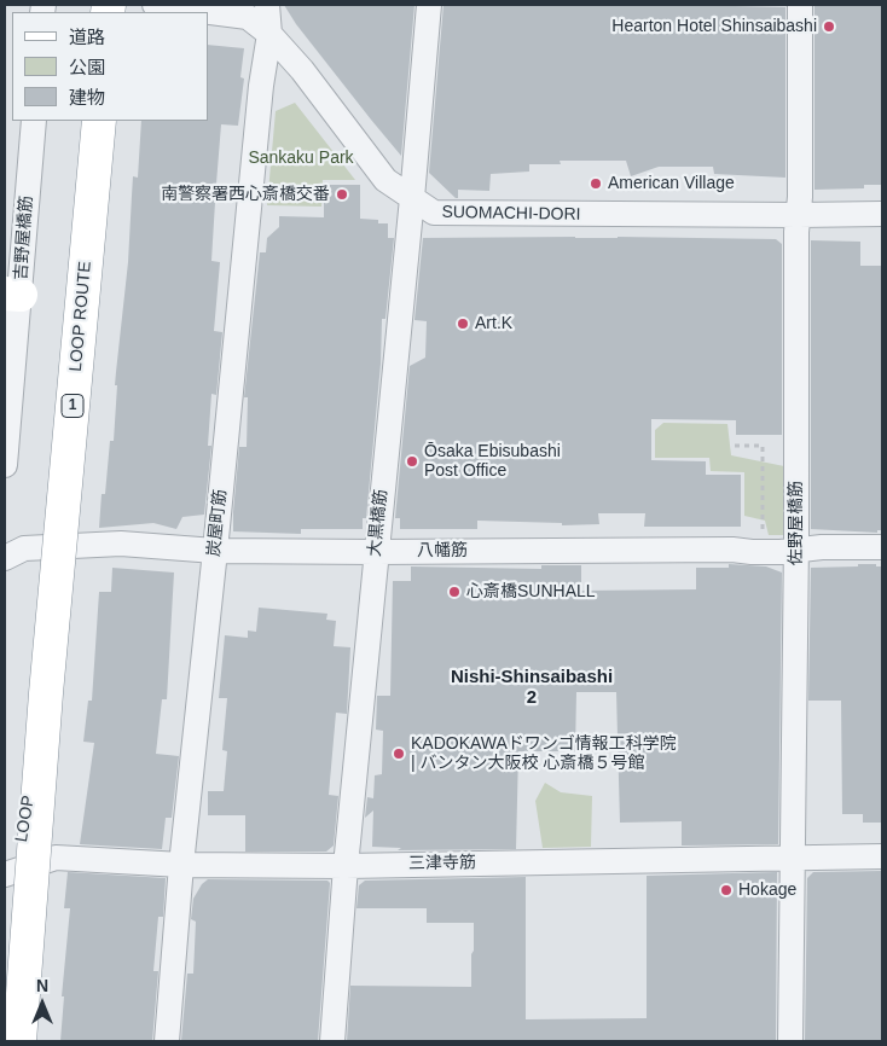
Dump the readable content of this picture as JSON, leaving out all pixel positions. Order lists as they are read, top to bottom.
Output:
{
  "streets": {
    "highway": ["LOOP ROUTE", "1", "LOOP"],
    "street": [
      "SUOMACHI-DORI",
      "吉野屋橋筋",
      "炭屋町筋",
      "大黒橋筋",
      "佐野屋橋筋",
      "八幡筋",
      "三津寺筋"
    ]
  },
  "crossings": [
    ["SUOMACHI-DORI", "炭屋町筋"],
    ["SUOMACHI-DORI", "大黒橋筋"],
    ["SUOMACHI-DORI", "佐野屋橋筋"],
    ["LOOP ROUTE", "1"],
    ["LOOP ROUTE", "LOOP"],
    ["1", "LOOP"],
    ["炭屋町筋", "八幡筋"],
    ["炭屋町筋", "三津寺筋"],
    ["大黒橋筋", "八幡筋"],
    ["大黒橋筋", "三津寺筋"],
    ["佐野屋橋筋", "八幡筋"],
    ["佐野屋橋筋", "三津寺筋"]
  ],
  "districts": ["Nishi-Shinsaibashi 2"],
  "parks": ["Sankaku Park"],
  "places": [
    "Hearton Hotel Shinsaibashi",
    "American Village",
    "南警察署西心斎橋交番",
    "Art.K",
    "Ōsaka Ebisubashi Post Office",
    "心斎橋SUNHALL",
    "KADOKAWAドワンゴ情報工科学院 | バンタン大阪校 心斎橋５号館",
    "Hokage"
  ],
  "legend": ["道路", "公園", "建物"],
  "north": "top"
}
